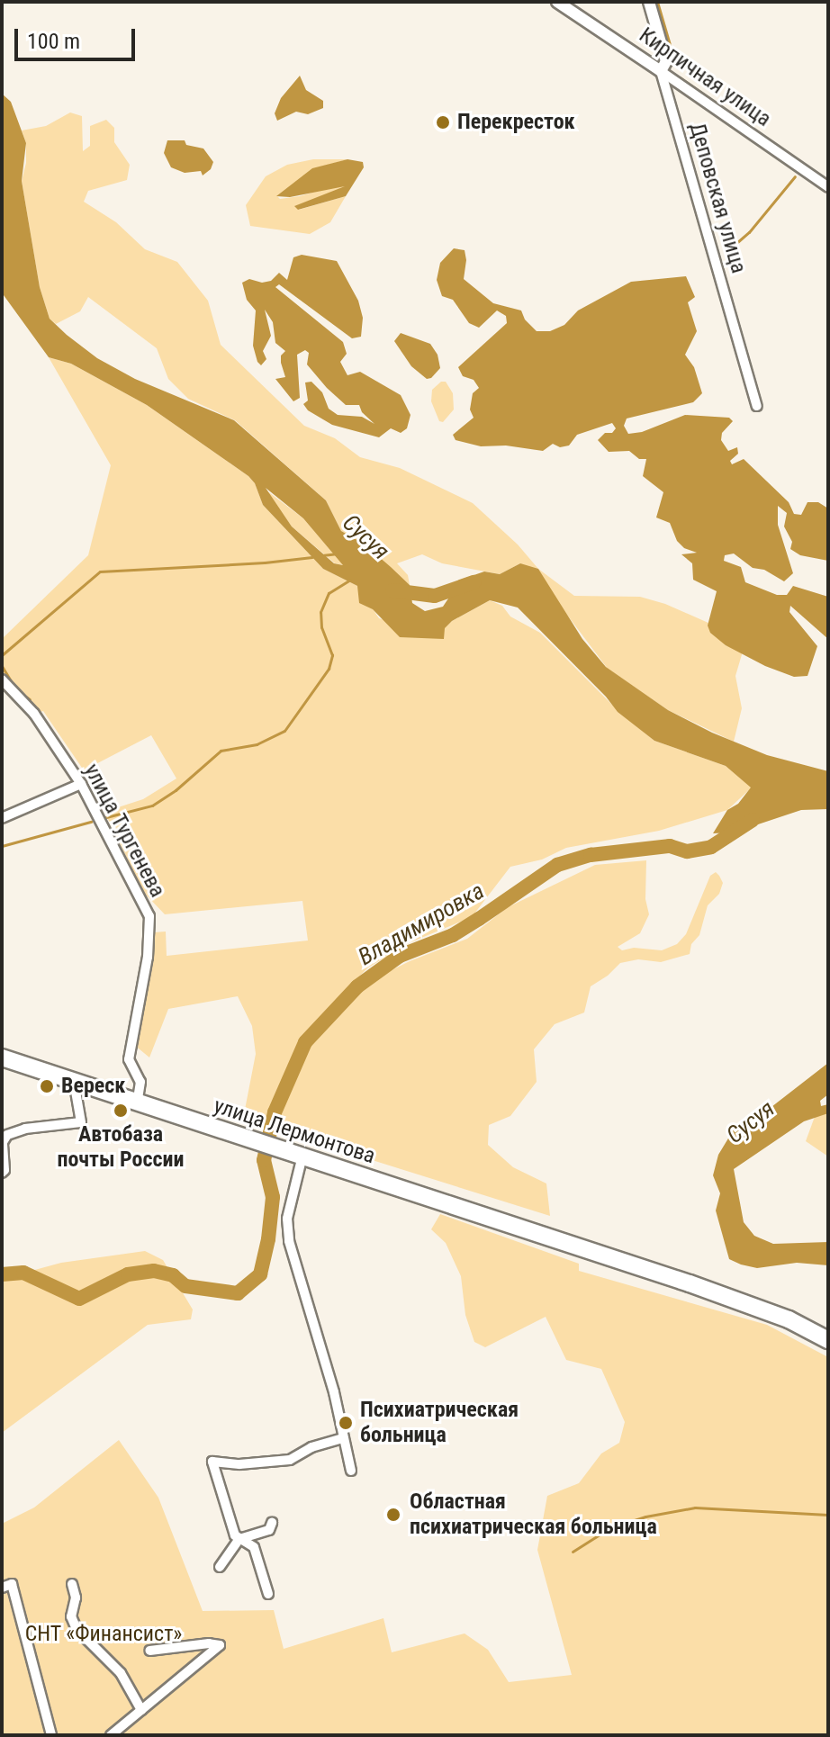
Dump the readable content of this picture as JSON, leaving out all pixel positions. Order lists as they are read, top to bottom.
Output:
{
  "streets": {
    "highway": ["улица Лермонтова"],
    "street": ["Кирпичная улица", "Деповская улица", "улица Тургенева"]
  },
  "crossings": [
    ["Кирпичная улица", "Деповская улица"],
    ["улица Тургенева", "улица Лермонтова"]
  ],
  "water": ["Сусуя", "Владимировка"],
  "parks": ["СНТ «Финансист»"],
  "places": [
    "Перекресток",
    "Вереск",
    "Автобаза почты России",
    "Психиатрическая больница",
    "Областная психиатрическая больница"
  ],
  "scale_bar": "100 m"
}
